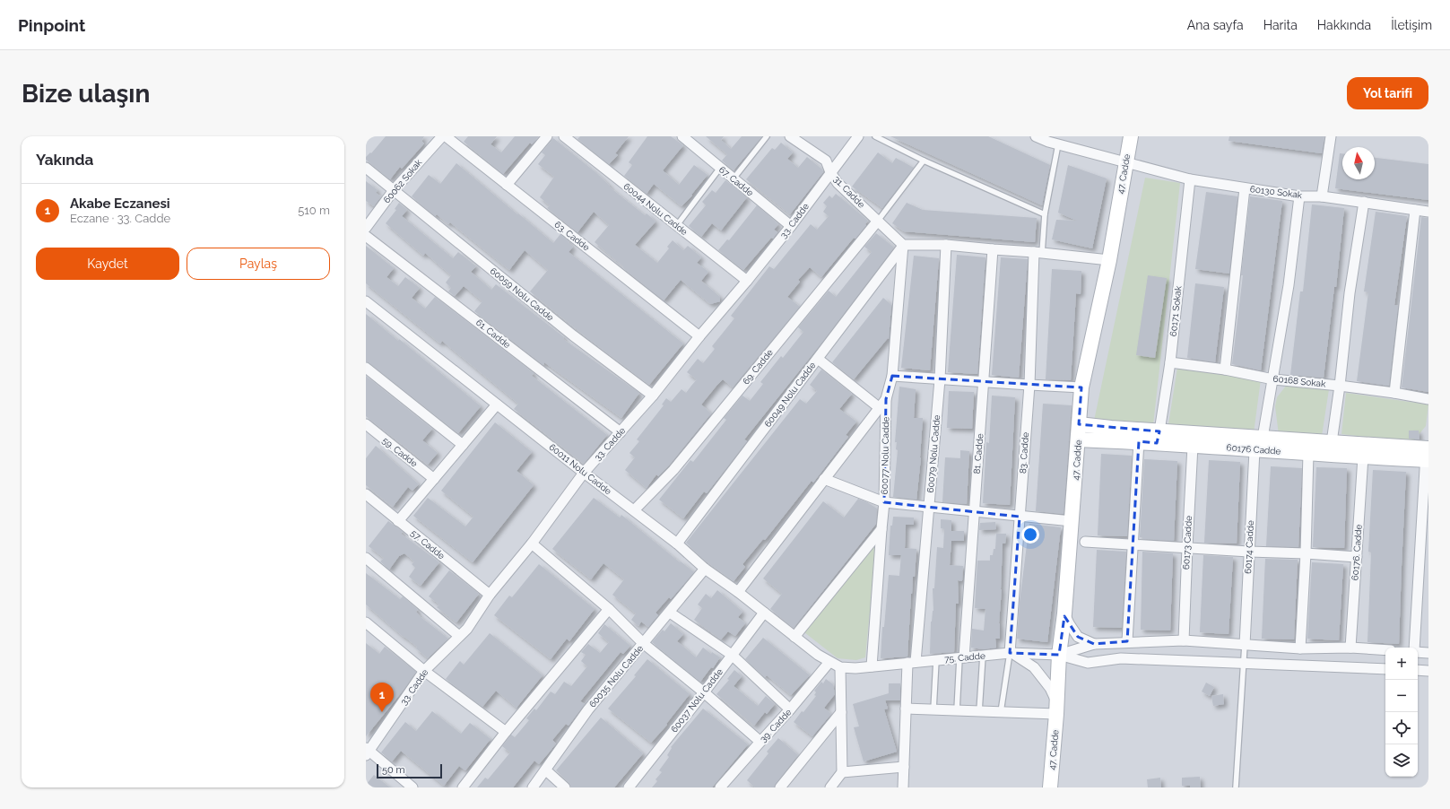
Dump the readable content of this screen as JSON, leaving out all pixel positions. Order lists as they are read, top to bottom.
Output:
{
  "streets": {
    "street": [
      "47. Cadde",
      "60062 Sokak",
      "67. Cadde",
      "31. Cadde",
      "60130 Sokak",
      "60044 Nolu Cadde",
      "33. Cadde",
      "63. Cadde",
      "60059 Nolu Cadde",
      "60171 Sokak",
      "61. Cadde",
      "69. Cadde",
      "60168 Sokak",
      "60049 Nolu Cadde",
      "60176 Cadde",
      "59. Cadde",
      "83. Cadde",
      "60079 Nolu Cadde",
      "81. Cadde",
      "60077 Nolu Cadde",
      "60011 Nolu Cadde",
      "60173 Cadde",
      "57. Cadde",
      "60174 Cadde",
      "60176. Cadde",
      "75. Cadde",
      "60035 Nolu Cadde",
      "60037 Nolu Cadde",
      "39. Cadde"
    ]
  },
  "crossings": [
    ["47. Cadde", "60130 Sokak"],
    ["47. Cadde", "60176 Cadde"],
    ["47. Cadde", "75. Cadde"],
    ["60062 Sokak", "60059 Nolu Cadde"],
    ["67. Cadde", "33. Cadde"],
    ["31. Cadde", "33. Cadde"],
    ["31. Cadde", "69. Cadde"],
    ["31. Cadde", "60049 Nolu Cadde"],
    ["31. Cadde", "60077 Nolu Cadde"],
    ["60130 Sokak", "60171 Sokak"],
    ["60130 Sokak", "60174 Cadde"],
    ["60044 Nolu Cadde", "33. Cadde"],
    ["33. Cadde", "63. Cadde"],
    ["33. Cadde", "60059 Nolu Cadde"],
    ["33. Cadde", "61. Cadde"],
    ["33. Cadde", "60011 Nolu Cadde"],
    ["33. Cadde", "57. Cadde"],
    ["60171 Sokak", "60168 Sokak"],
    ["60171 Sokak", "60176 Cadde"],
    ["69. Cadde", "60011 Nolu Cadde"],
    ["60168 Sokak", "60174 Cadde"],
    ["60049 Nolu Cadde", "60077 Nolu Cadde"],
    ["60049 Nolu Cadde", "60011 Nolu Cadde"],
    ["60176 Cadde", "60173 Cadde"],
    ["60176 Cadde", "60174 Cadde"],
    ["60176 Cadde", "60176. Cadde"],
    ["83. Cadde", "75. Cadde"],
    ["60079 Nolu Cadde", "75. Cadde"],
    ["81. Cadde", "75. Cadde"],
    ["60077 Nolu Cadde", "75. Cadde"],
    ["60011 Nolu Cadde", "75. Cadde"],
    ["60011 Nolu Cadde", "60035 Nolu Cadde"],
    ["60011 Nolu Cadde", "60037 Nolu Cadde"],
    ["60011 Nolu Cadde", "39. Cadde"]
  ],
  "scale_bar": "50 m",
  "north": "top",
  "page": {
    "header": "Pinpoint",
    "nav": [
      "Ana sayfa",
      "Harita",
      "Hakkında",
      "İletişim"
    ],
    "buttons": [
      "Yol tarifi",
      ["Kaydet", "Paylaş"]
    ],
    "title": "Bize ulaşın",
    "heading": "Yakında",
    "list": [
      {
        "mark": "1",
        "name": "Akabe Eczanesi",
        "note": "Eczane · 33. Cadde",
        "value": "510 m"
      }
    ],
    "map_buttons": ["+", "−"],
    "pins": "1",
    "scale": "50 m"
  }
}
